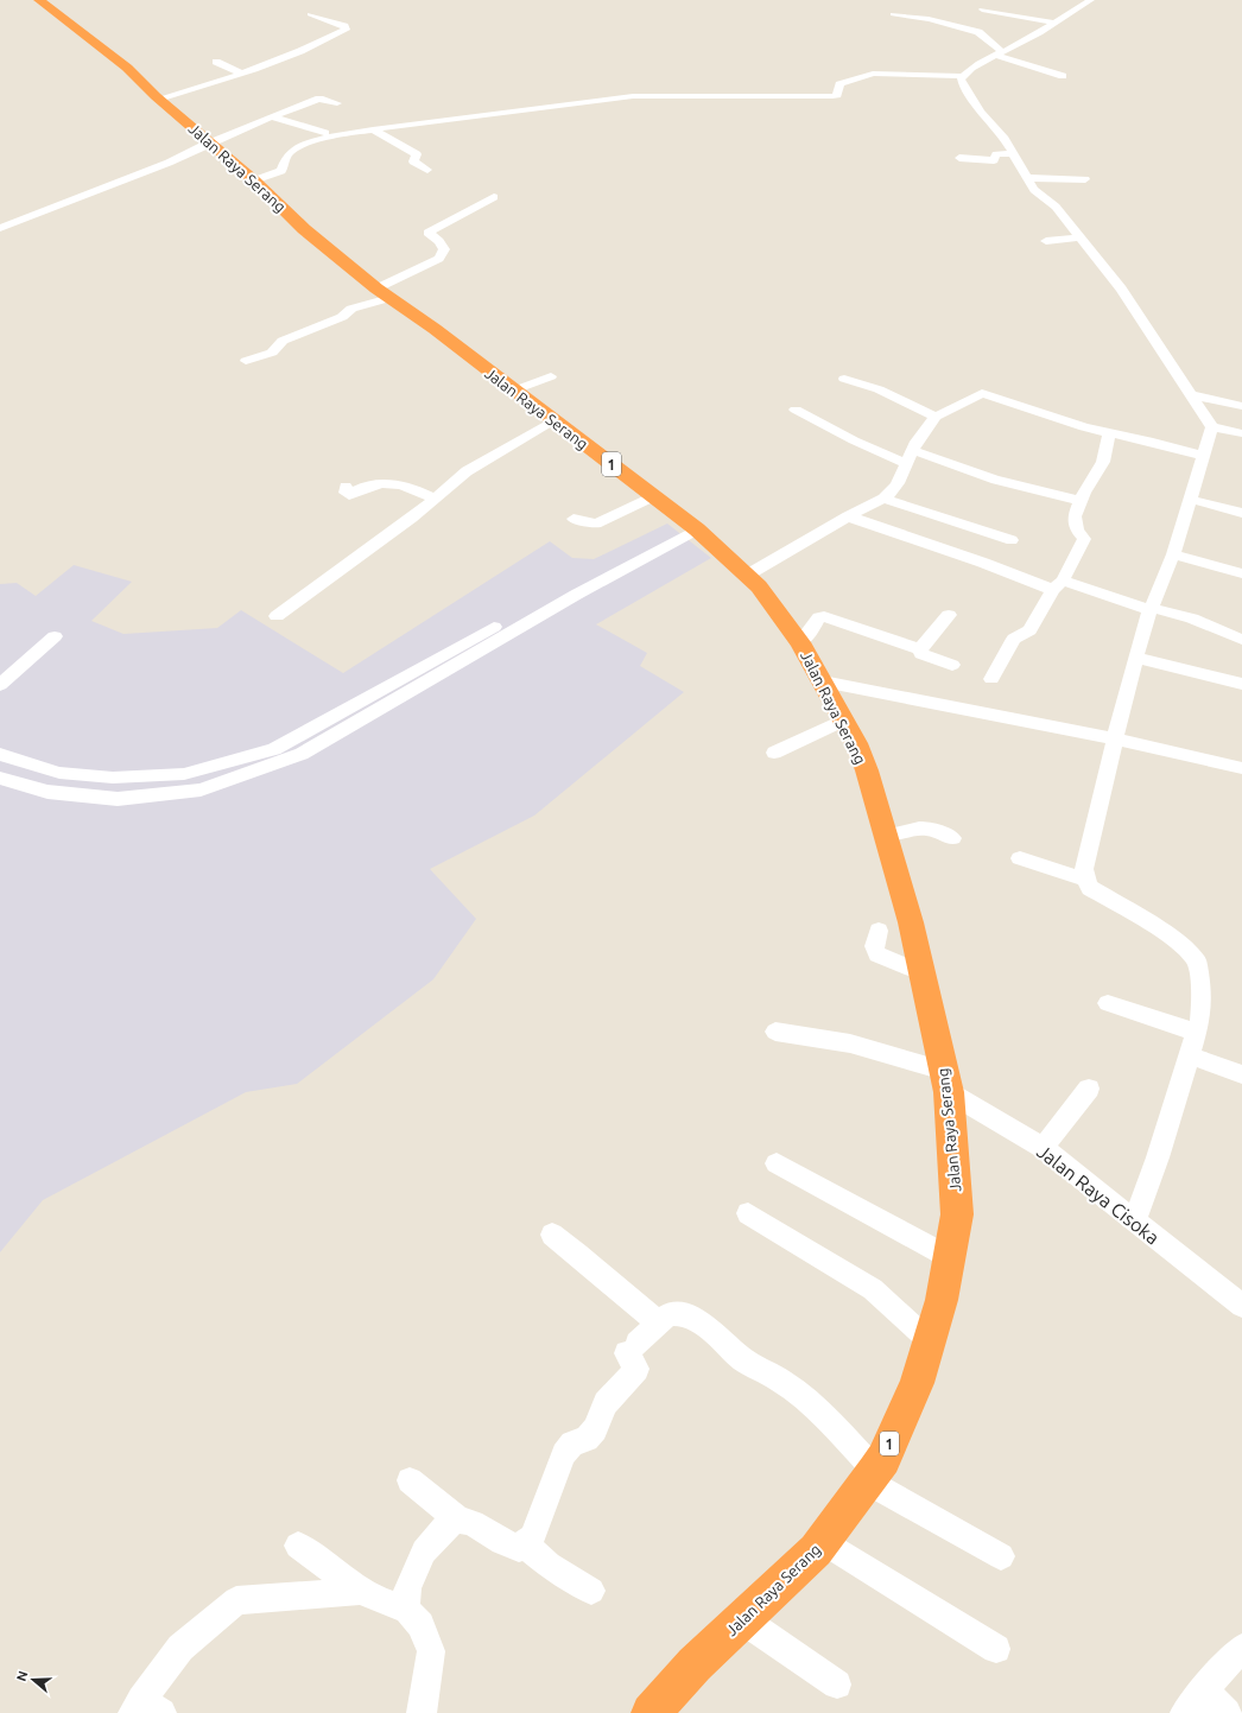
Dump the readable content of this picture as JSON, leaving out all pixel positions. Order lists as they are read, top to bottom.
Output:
{
  "streets": {
    "highway": ["Jalan Raya Serang", "1"],
    "street": ["Jalan Raya Cisoka"]
  },
  "crossings": [
    ["Jalan Raya Serang", "Jalan Raya Cisoka"]
  ],
  "north": "left"
}
